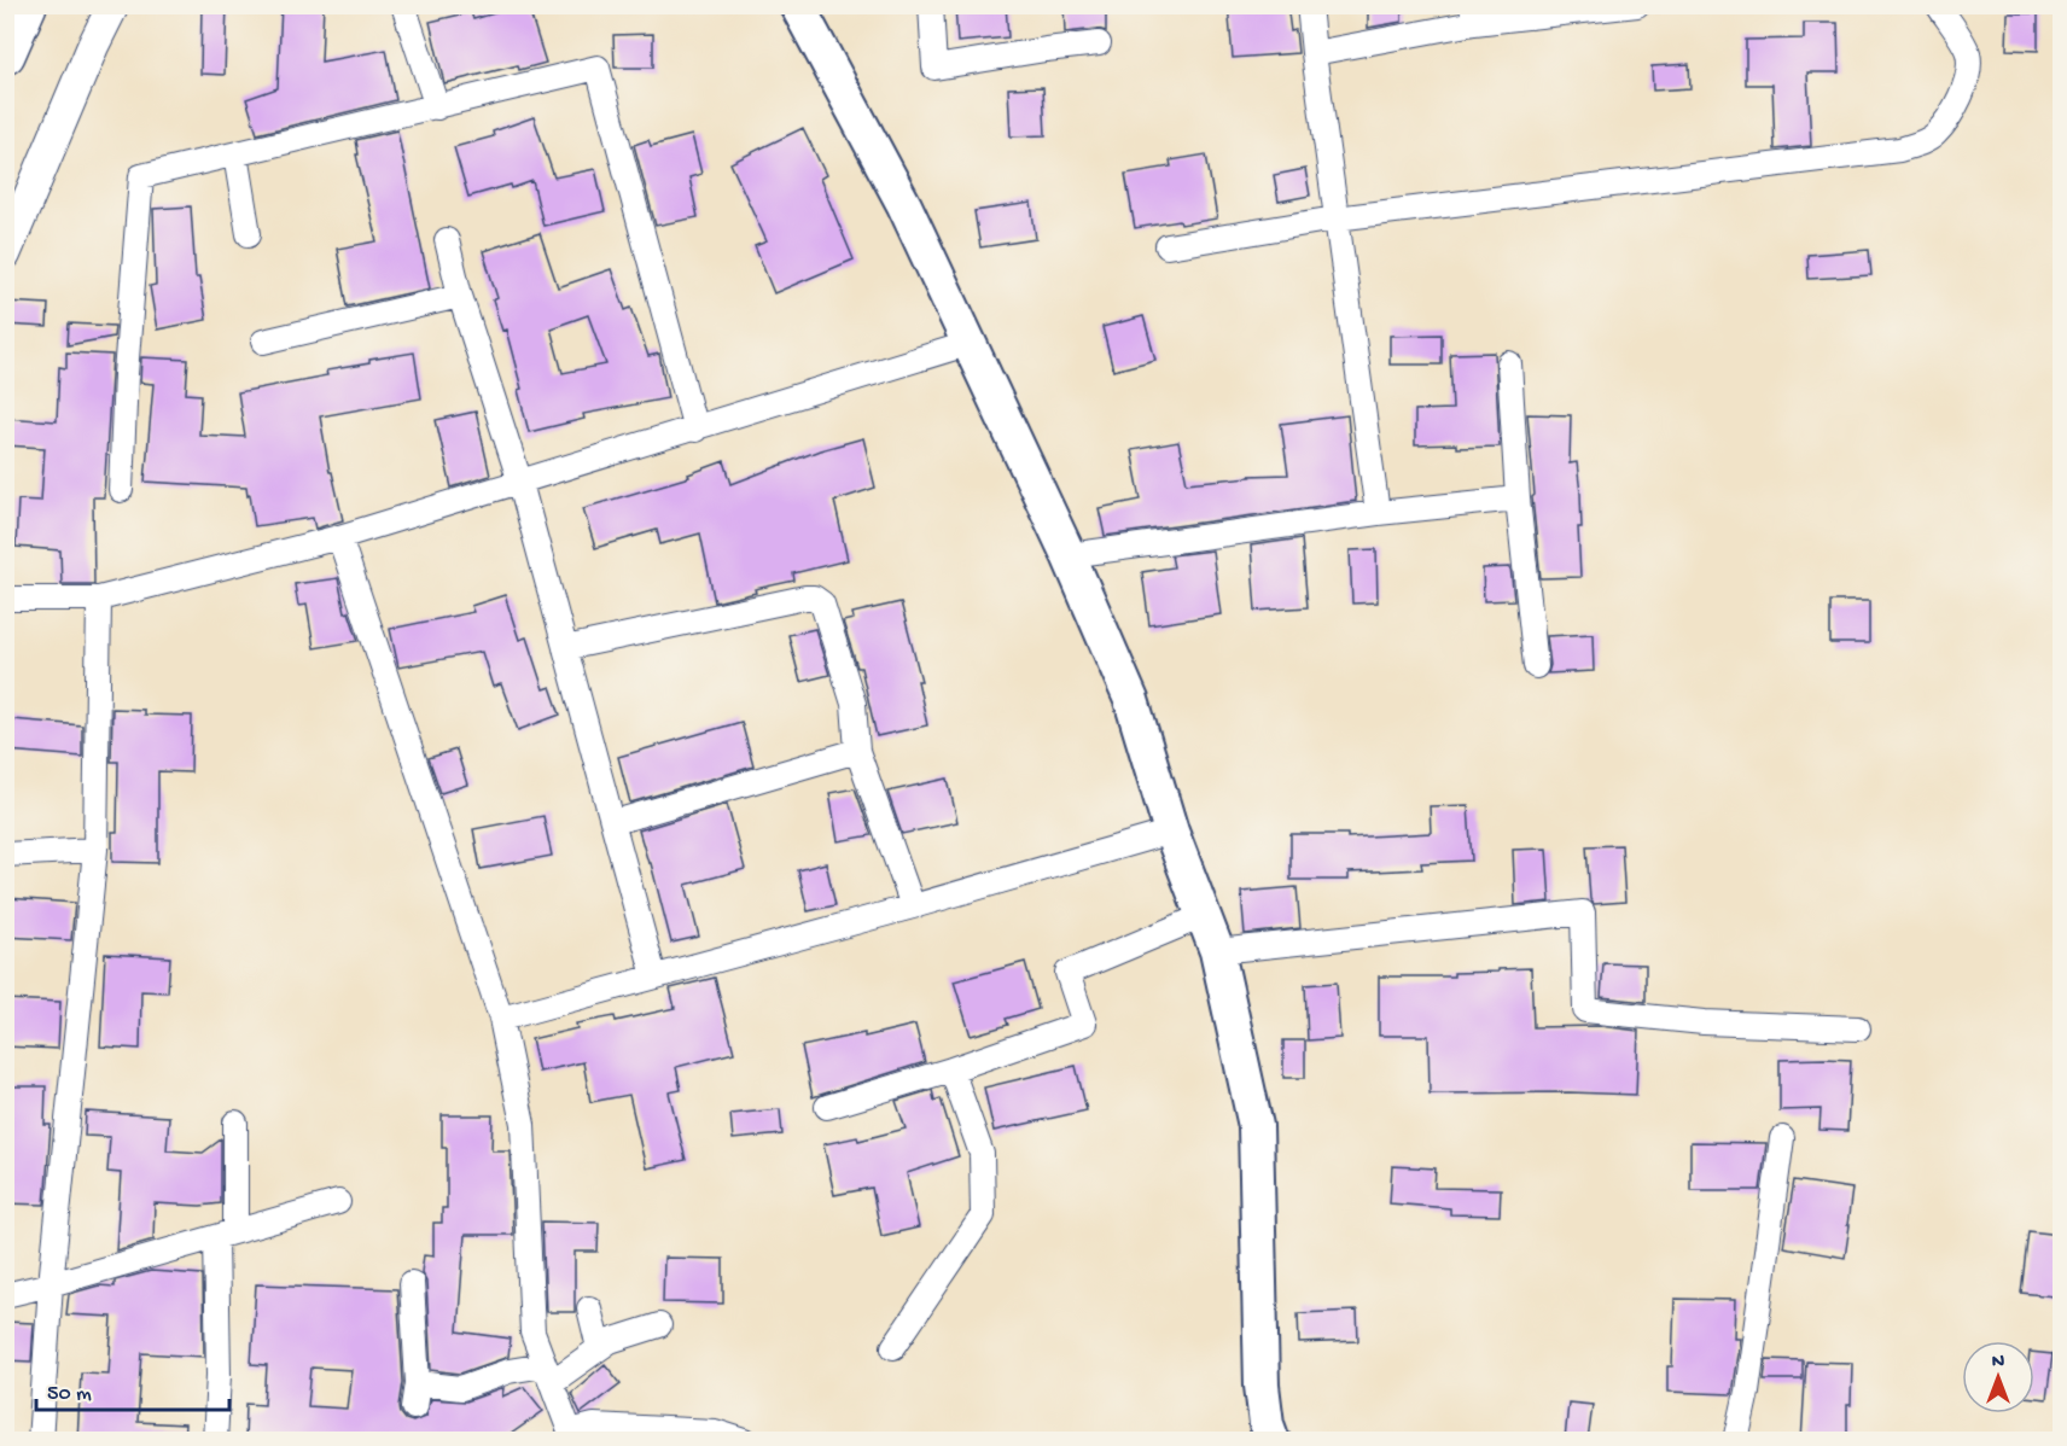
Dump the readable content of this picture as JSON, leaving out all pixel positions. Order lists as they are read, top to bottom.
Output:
{
  "scale_bar": "50 m",
  "north": "top"
}
